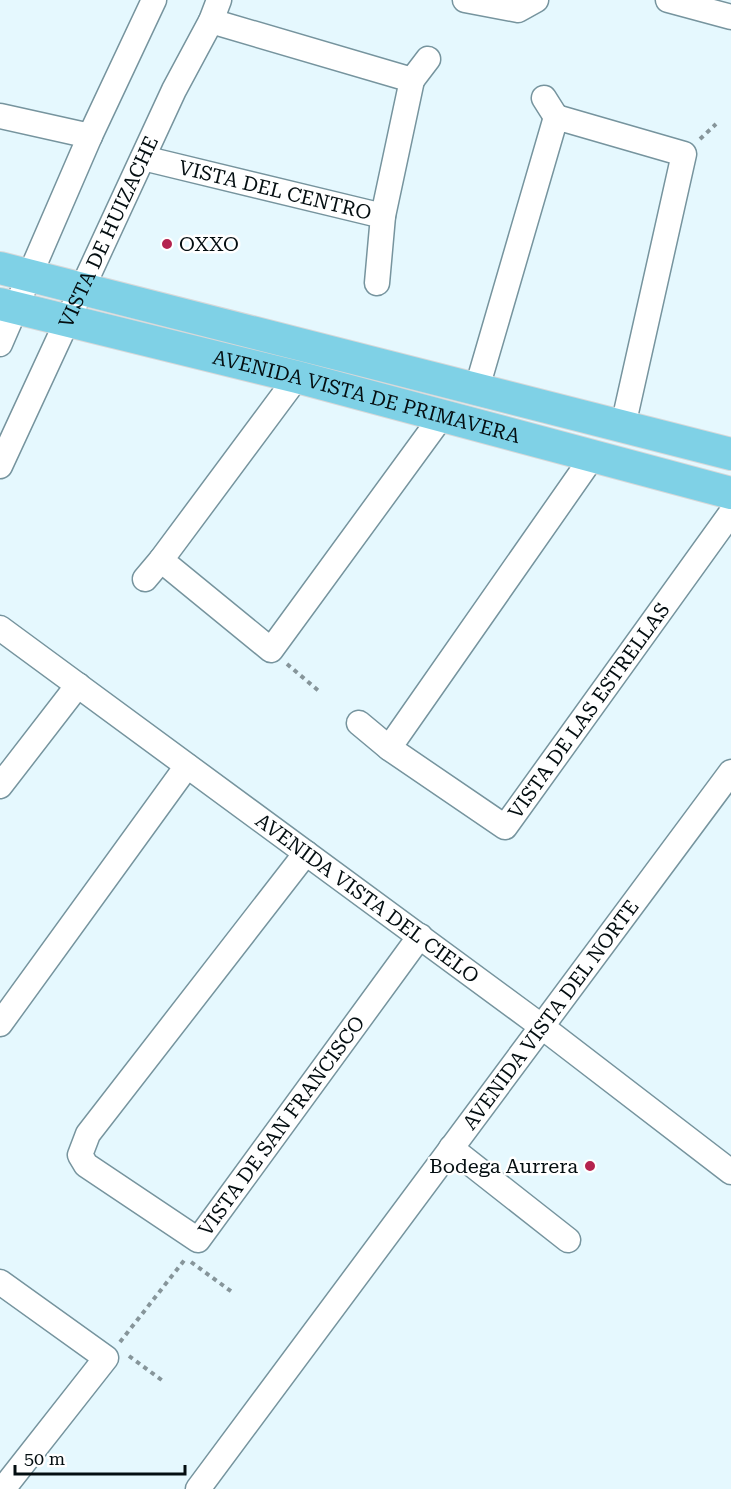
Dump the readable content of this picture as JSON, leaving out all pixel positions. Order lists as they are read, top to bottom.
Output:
{
  "streets": {
    "main road": ["AVENIDA VISTA DE PRIMAVERA"],
    "street": [
      "VISTA DEL CENTRO",
      "VISTA DE HUIZACHE",
      "VISTA DE LAS ESTRELLAS",
      "AVENIDA VISTA DEL CIELO",
      "AVENIDA VISTA DEL NORTE",
      "VISTA DE SAN FRANCISCO"
    ]
  },
  "crossings": [
    ["VISTA DEL CENTRO", "VISTA DE HUIZACHE"],
    ["VISTA DE HUIZACHE", "AVENIDA VISTA DE PRIMAVERA"],
    ["AVENIDA VISTA DEL CIELO", "AVENIDA VISTA DEL NORTE"],
    ["AVENIDA VISTA DEL CIELO", "VISTA DE SAN FRANCISCO"]
  ],
  "places": ["OXXO", "Bodega Aurrera"],
  "scale_bar": "50 m"
}
